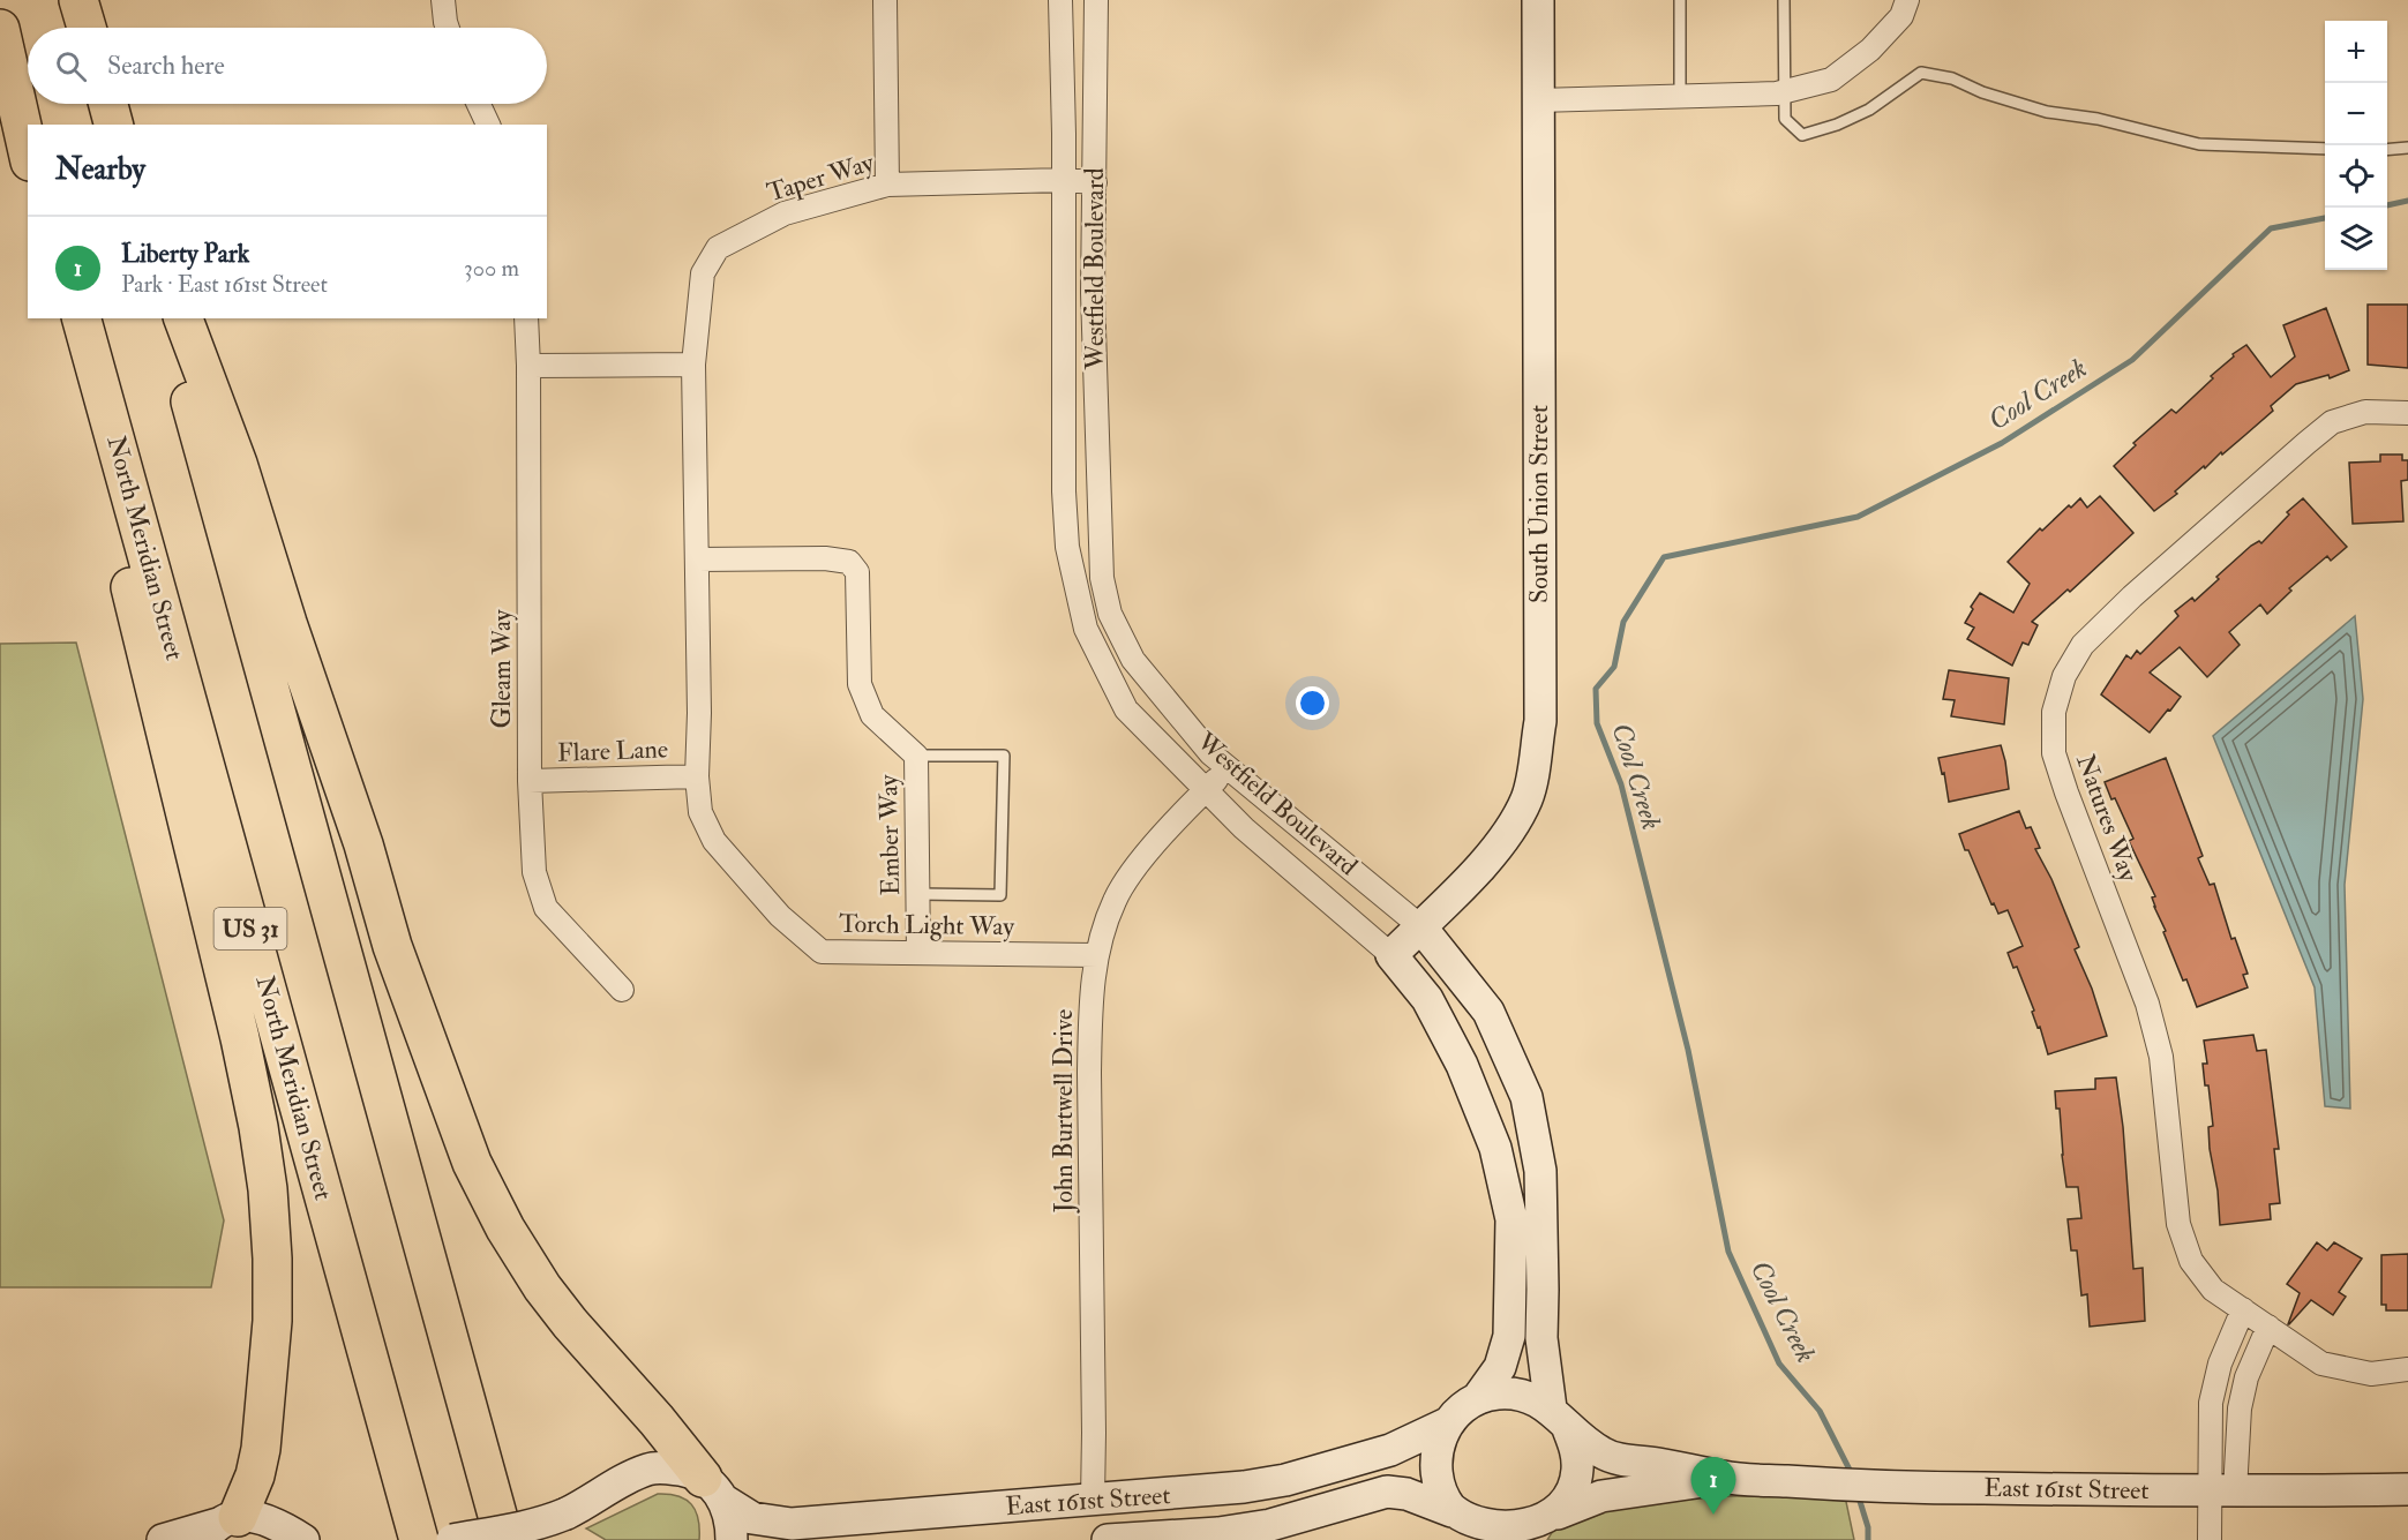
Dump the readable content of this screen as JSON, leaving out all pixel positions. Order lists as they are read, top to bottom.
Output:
{
  "streets": {
    "highway": ["North Meridian Street", "US 31"],
    "street": [
      "Taper Way",
      "Westfield Boulevard",
      "South Union Street",
      "Gleam Way",
      "Flare Lane",
      "Natures Way",
      "Ember Way",
      "Torch Light Way",
      "John Burtwell Drive",
      "East 161st Street"
    ]
  },
  "crossings": [
    ["Taper Way", "Westfield Boulevard"],
    ["Taper Way", "Ember Way"],
    ["Taper Way", "Torch Light Way"],
    ["Westfield Boulevard", "South Union Street"],
    ["Westfield Boulevard", "John Burtwell Drive"],
    ["Westfield Boulevard", "East 161st Street"],
    ["Gleam Way", "Flare Lane"],
    ["Flare Lane", "Torch Light Way"],
    ["Ember Way", "Torch Light Way"],
    ["Torch Light Way", "John Burtwell Drive"],
    ["John Burtwell Drive", "East 161st Street"]
  ],
  "water": ["Cool Creek"],
  "page": {
    "map_buttons": ["+", "−"],
    "search": "Search here",
    "heading": "Nearby",
    "list": [
      {
        "mark": "1",
        "name": "Liberty Park",
        "note": "Park · East 161st Street",
        "value": "300 m"
      }
    ],
    "pins": "1"
  }
}
